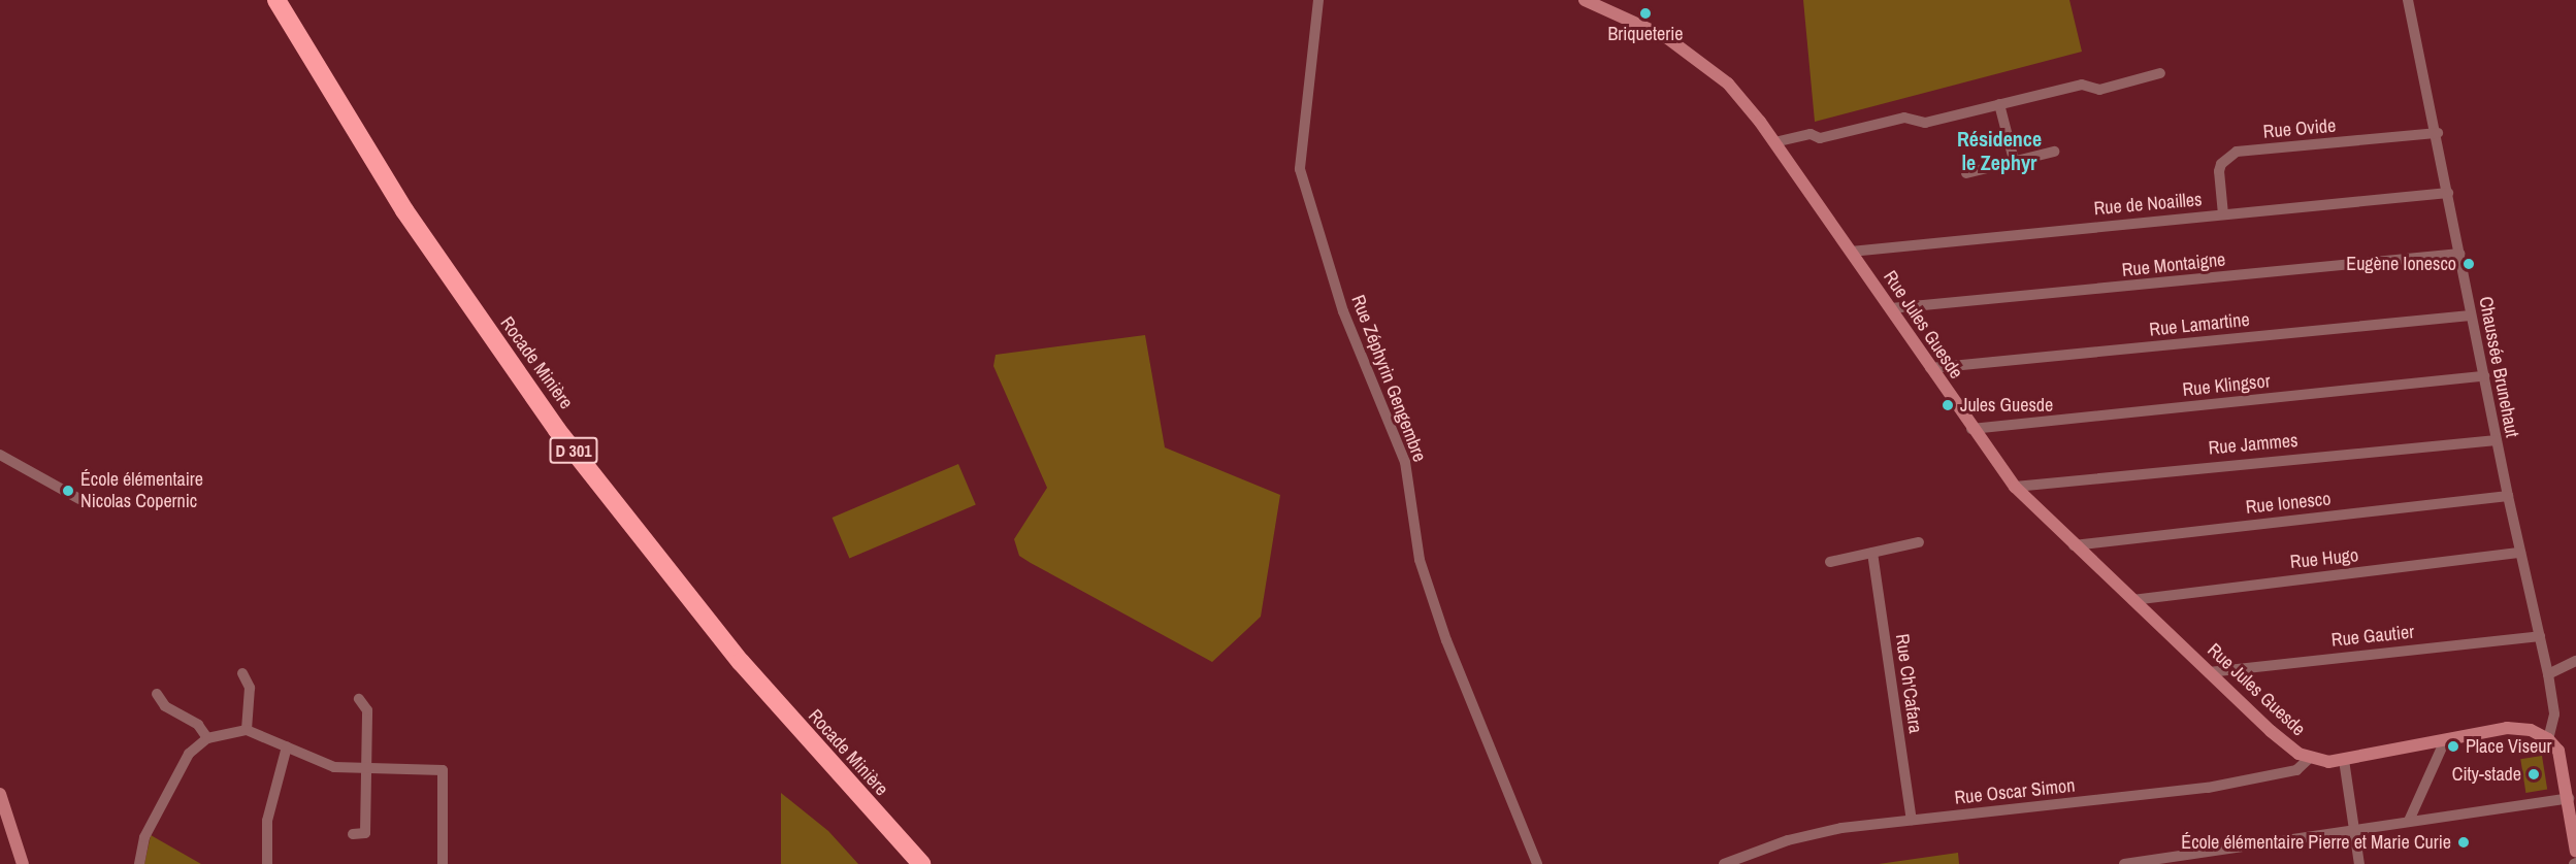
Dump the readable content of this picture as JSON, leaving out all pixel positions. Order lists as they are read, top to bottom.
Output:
{
  "streets": {
    "highway": ["Rocade Minière", "D 301"],
    "main road": ["Rue Jules Guesde"],
    "street": [
      "Rue Ovide",
      "Rue de Noailles",
      "Rue Montaigne",
      "Rue Lamartine",
      "Chaussée Brunehaut",
      "Rue Zéphyrin Gengembre",
      "Rue Klingsor",
      "Rue Jammes",
      "Rue Ionesco",
      "Rue Hugo",
      "Rue Gautier",
      "Rue Ch'Cafara",
      "Rue Oscar Simon"
    ]
  },
  "crossings": [
    ["Rue Ovide", "Rue de Noailles"],
    ["Rue Ovide", "Chaussée Brunehaut"],
    ["Rue de Noailles", "Rue Jules Guesde"],
    ["Rue de Noailles", "Chaussée Brunehaut"],
    ["Rue Montaigne", "Rue Jules Guesde"],
    ["Rue Montaigne", "Chaussée Brunehaut"],
    ["Rue Jules Guesde", "Rue Lamartine"],
    ["Rue Jules Guesde", "Rue Klingsor"],
    ["Rue Jules Guesde", "Rue Jammes"],
    ["Rue Jules Guesde", "Rue Ionesco"],
    ["Rue Jules Guesde", "Rue Hugo"],
    ["Rue Jules Guesde", "Rue Gautier"],
    ["Rue Jules Guesde", "Rue Oscar Simon"],
    ["Rue Lamartine", "Chaussée Brunehaut"],
    ["Chaussée Brunehaut", "Rue Klingsor"],
    ["Chaussée Brunehaut", "Rue Jammes"],
    ["Chaussée Brunehaut", "Rue Ionesco"],
    ["Chaussée Brunehaut", "Rue Hugo"],
    ["Chaussée Brunehaut", "Rue Gautier"],
    ["Rue Ch'Cafara", "Rue Oscar Simon"]
  ],
  "districts": ["Résidence le Zephyr"],
  "places": [
    "Briqueterie",
    "Eugène Ionesco",
    "Jules Guesde",
    "École élémentaire Nicolas Copernic",
    "Place Viseur",
    "City-stade",
    "École élémentaire Pierre et Marie Curie"
  ]
}
